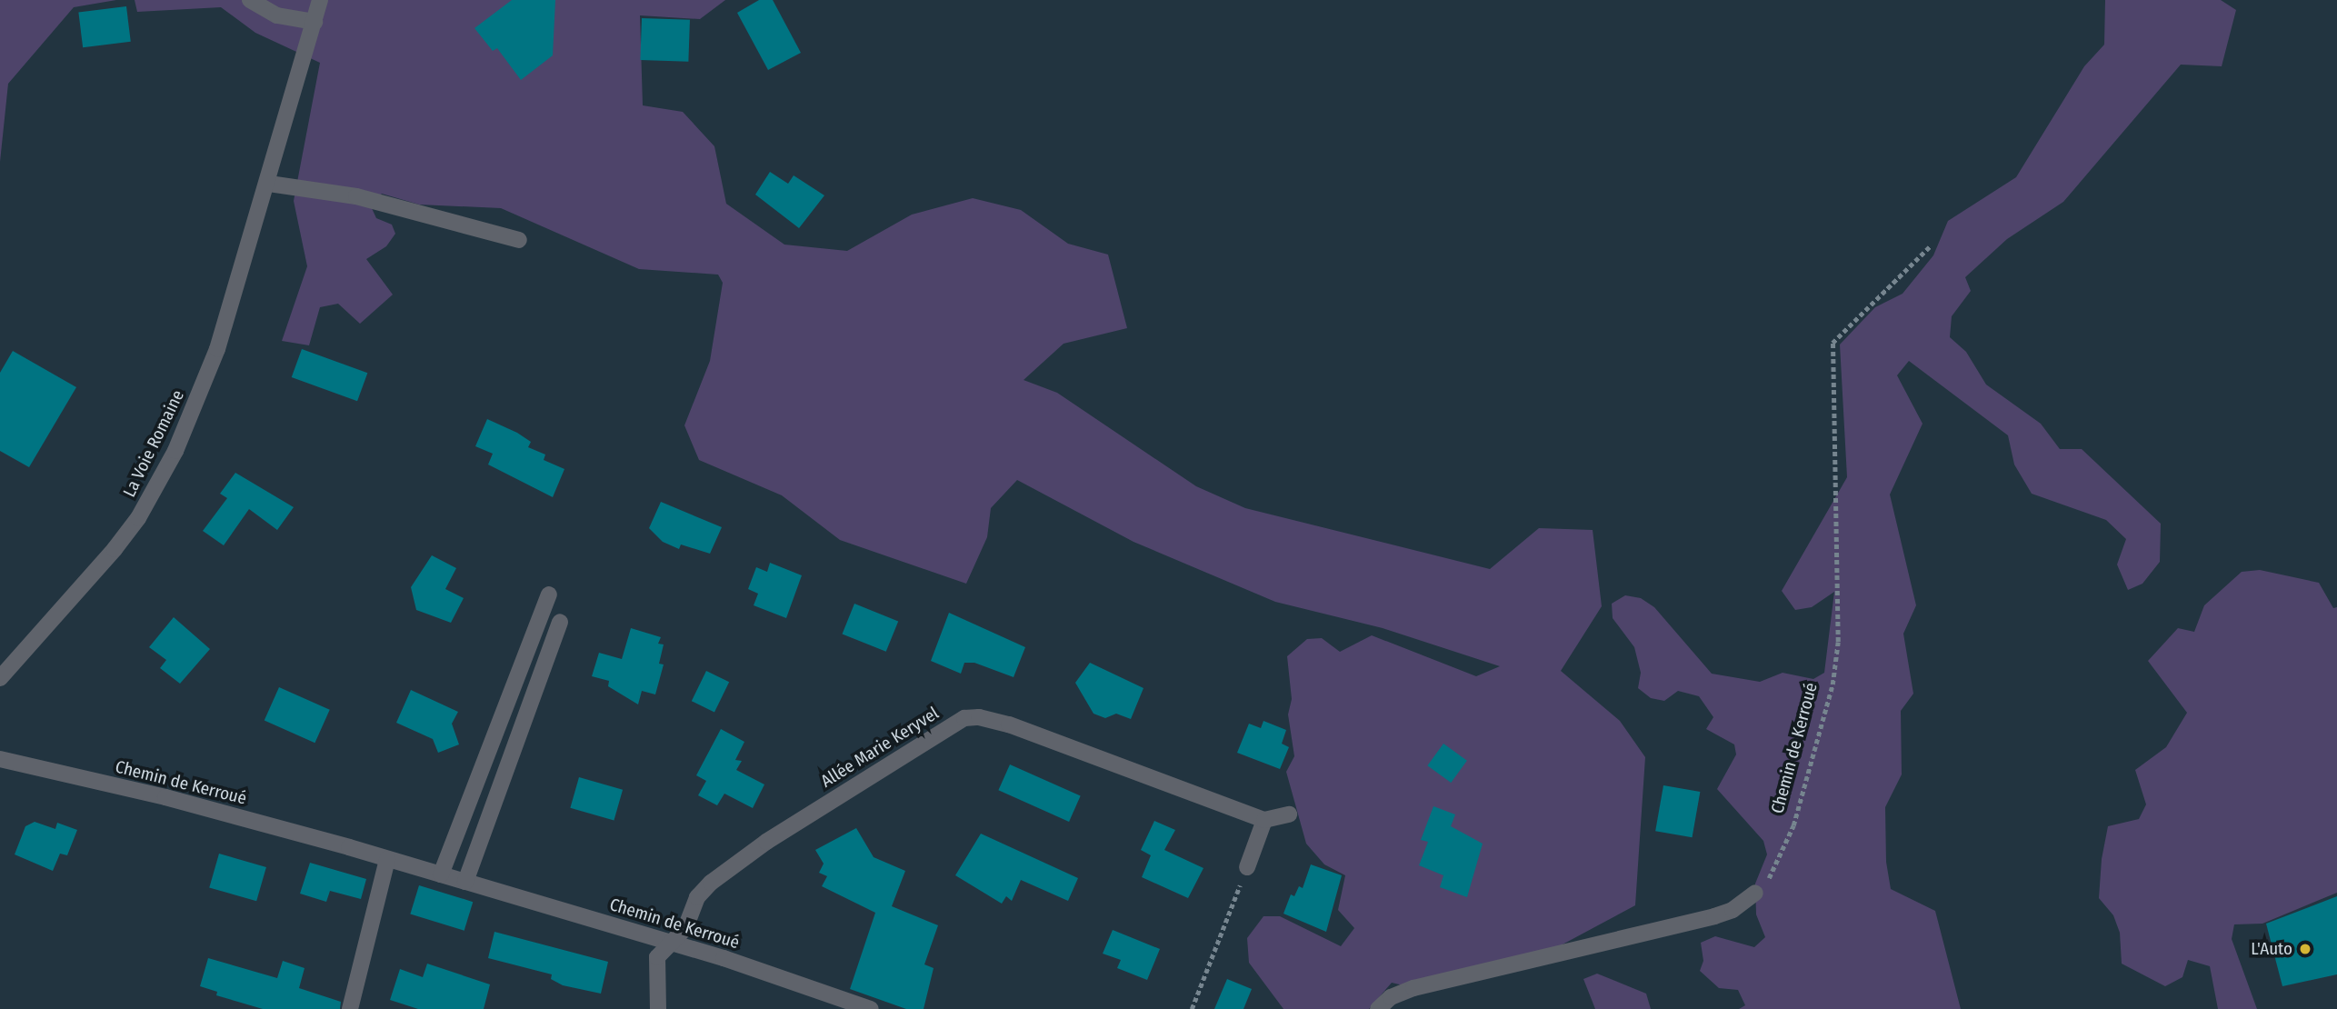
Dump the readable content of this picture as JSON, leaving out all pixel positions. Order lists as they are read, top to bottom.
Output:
{
  "streets": {
    "street": ["La Voie Romaine", "Allée Marie Keryvel", "Chemin de Kerroué"]
  },
  "crossings": [
    ["Allée Marie Keryvel", "Chemin de Kerroué"]
  ],
  "places": ["L'Auto"]
}
